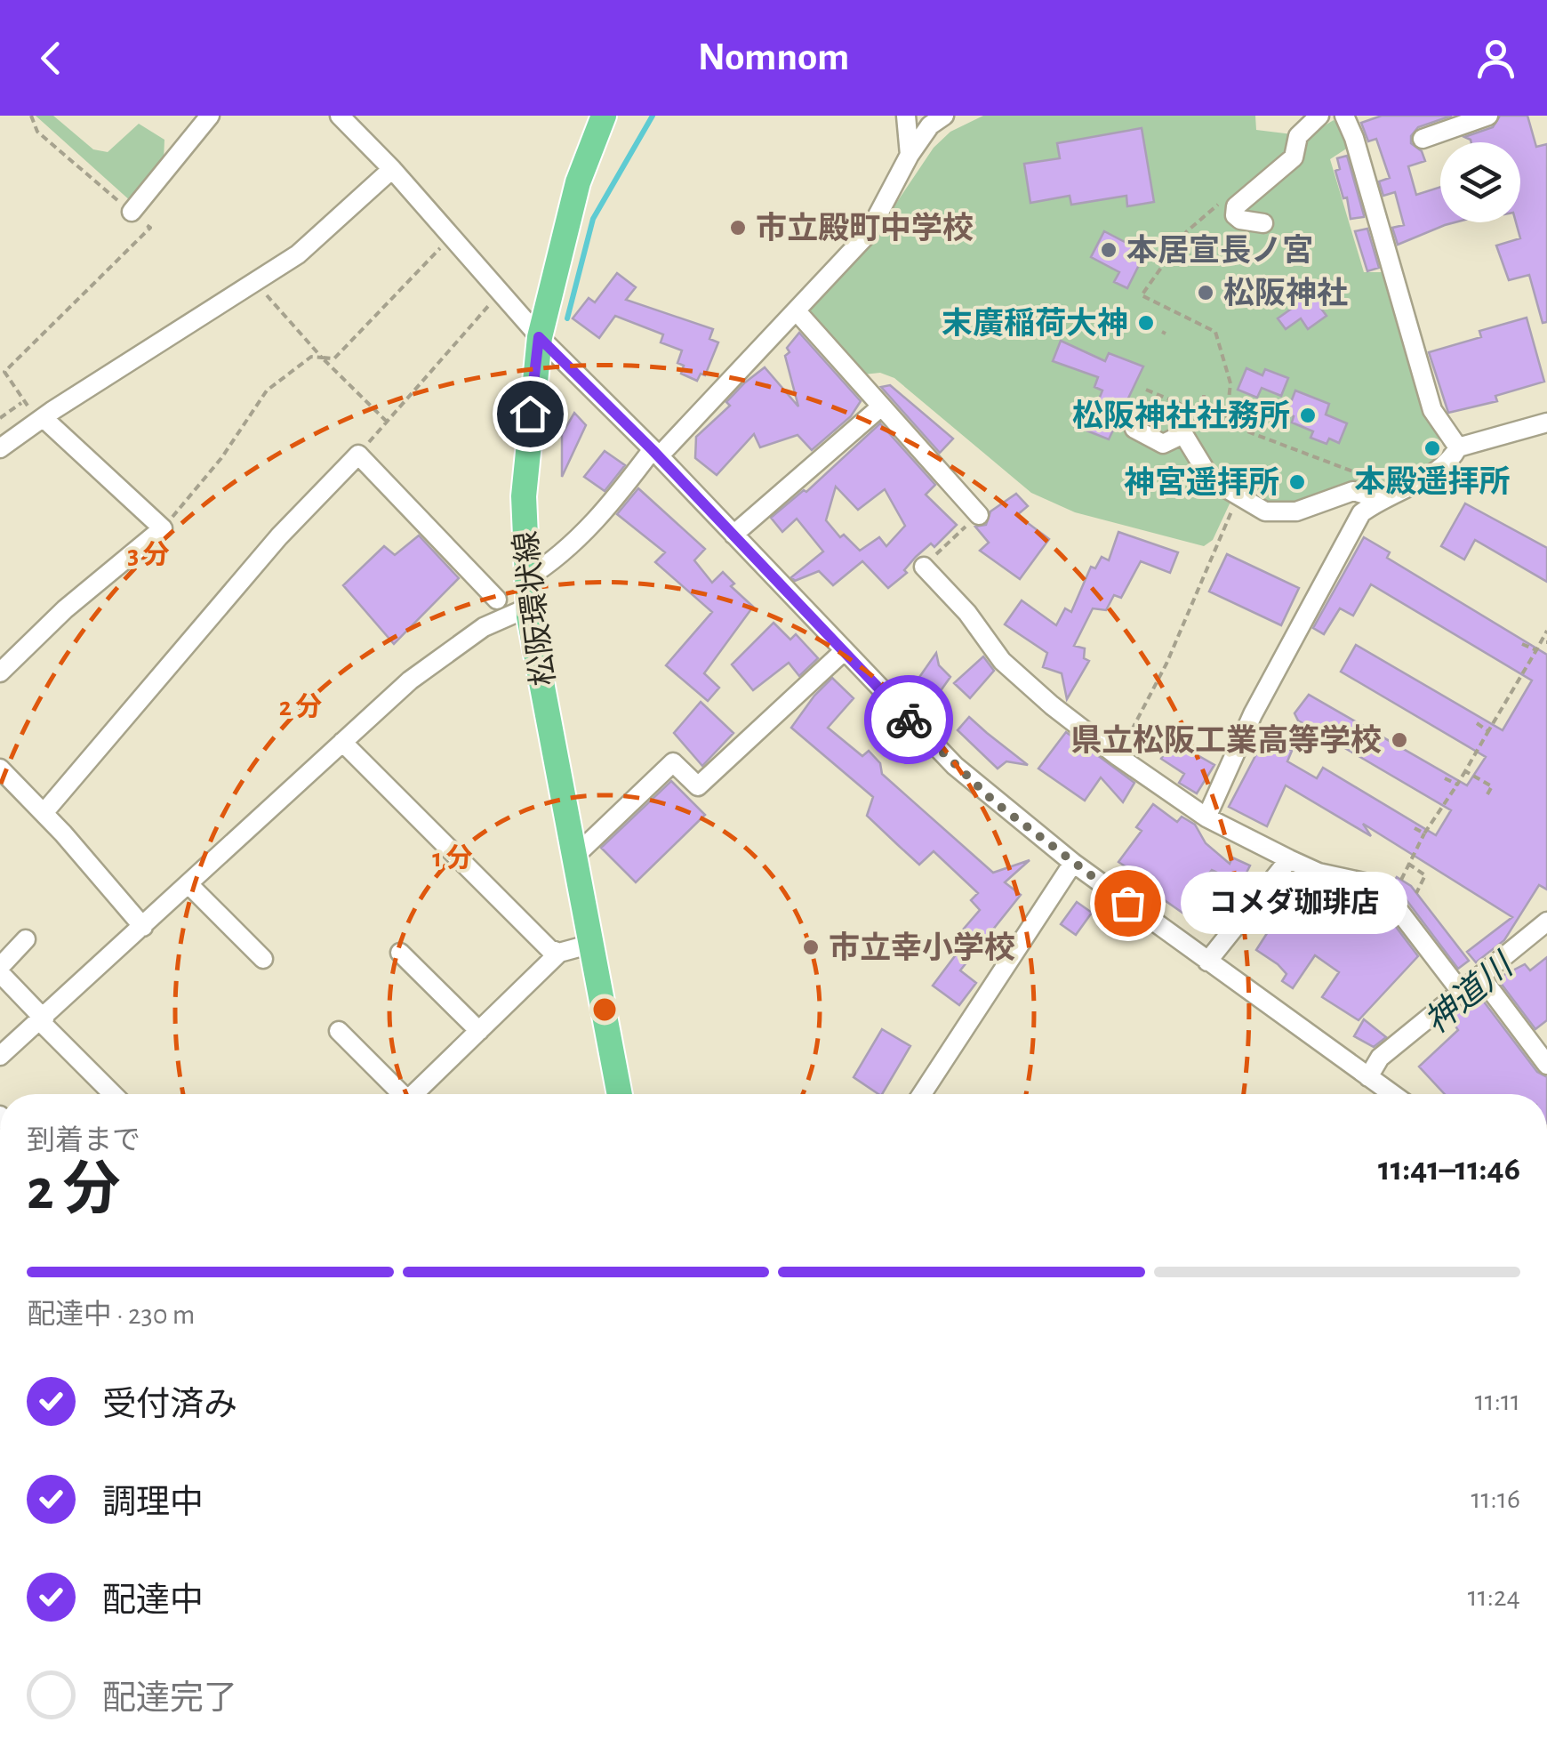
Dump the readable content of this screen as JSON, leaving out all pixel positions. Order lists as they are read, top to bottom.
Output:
{
  "streets": {
    "main road": ["松阪環状線"]
  },
  "water": ["神道川"],
  "places": [
    "市立殿町中学校",
    "本居宣長ノ宮",
    "松阪神社",
    "末廣稲荷大神",
    "松阪神社社務所",
    "本殿遥拝所",
    "神宮遥拝所",
    "県立松阪工業高等学校",
    "コメダ珈琲店",
    "市立幸小学校"
  ],
  "page": {
    "header": "Nomnom",
    "bubble": "コメダ珈琲店",
    "heading": ["2 分", "到着まで", "11:41–11:46"],
    "bar": "配達中 · 230 m",
    "list": [
      ["受付済み", "11:11"],
      ["調理中", "11:16"],
      ["配達中", "11:24"],
      "配達完了"
    ]
  },
  "rings": ["3 分", "2 分", "1 分"]
}
